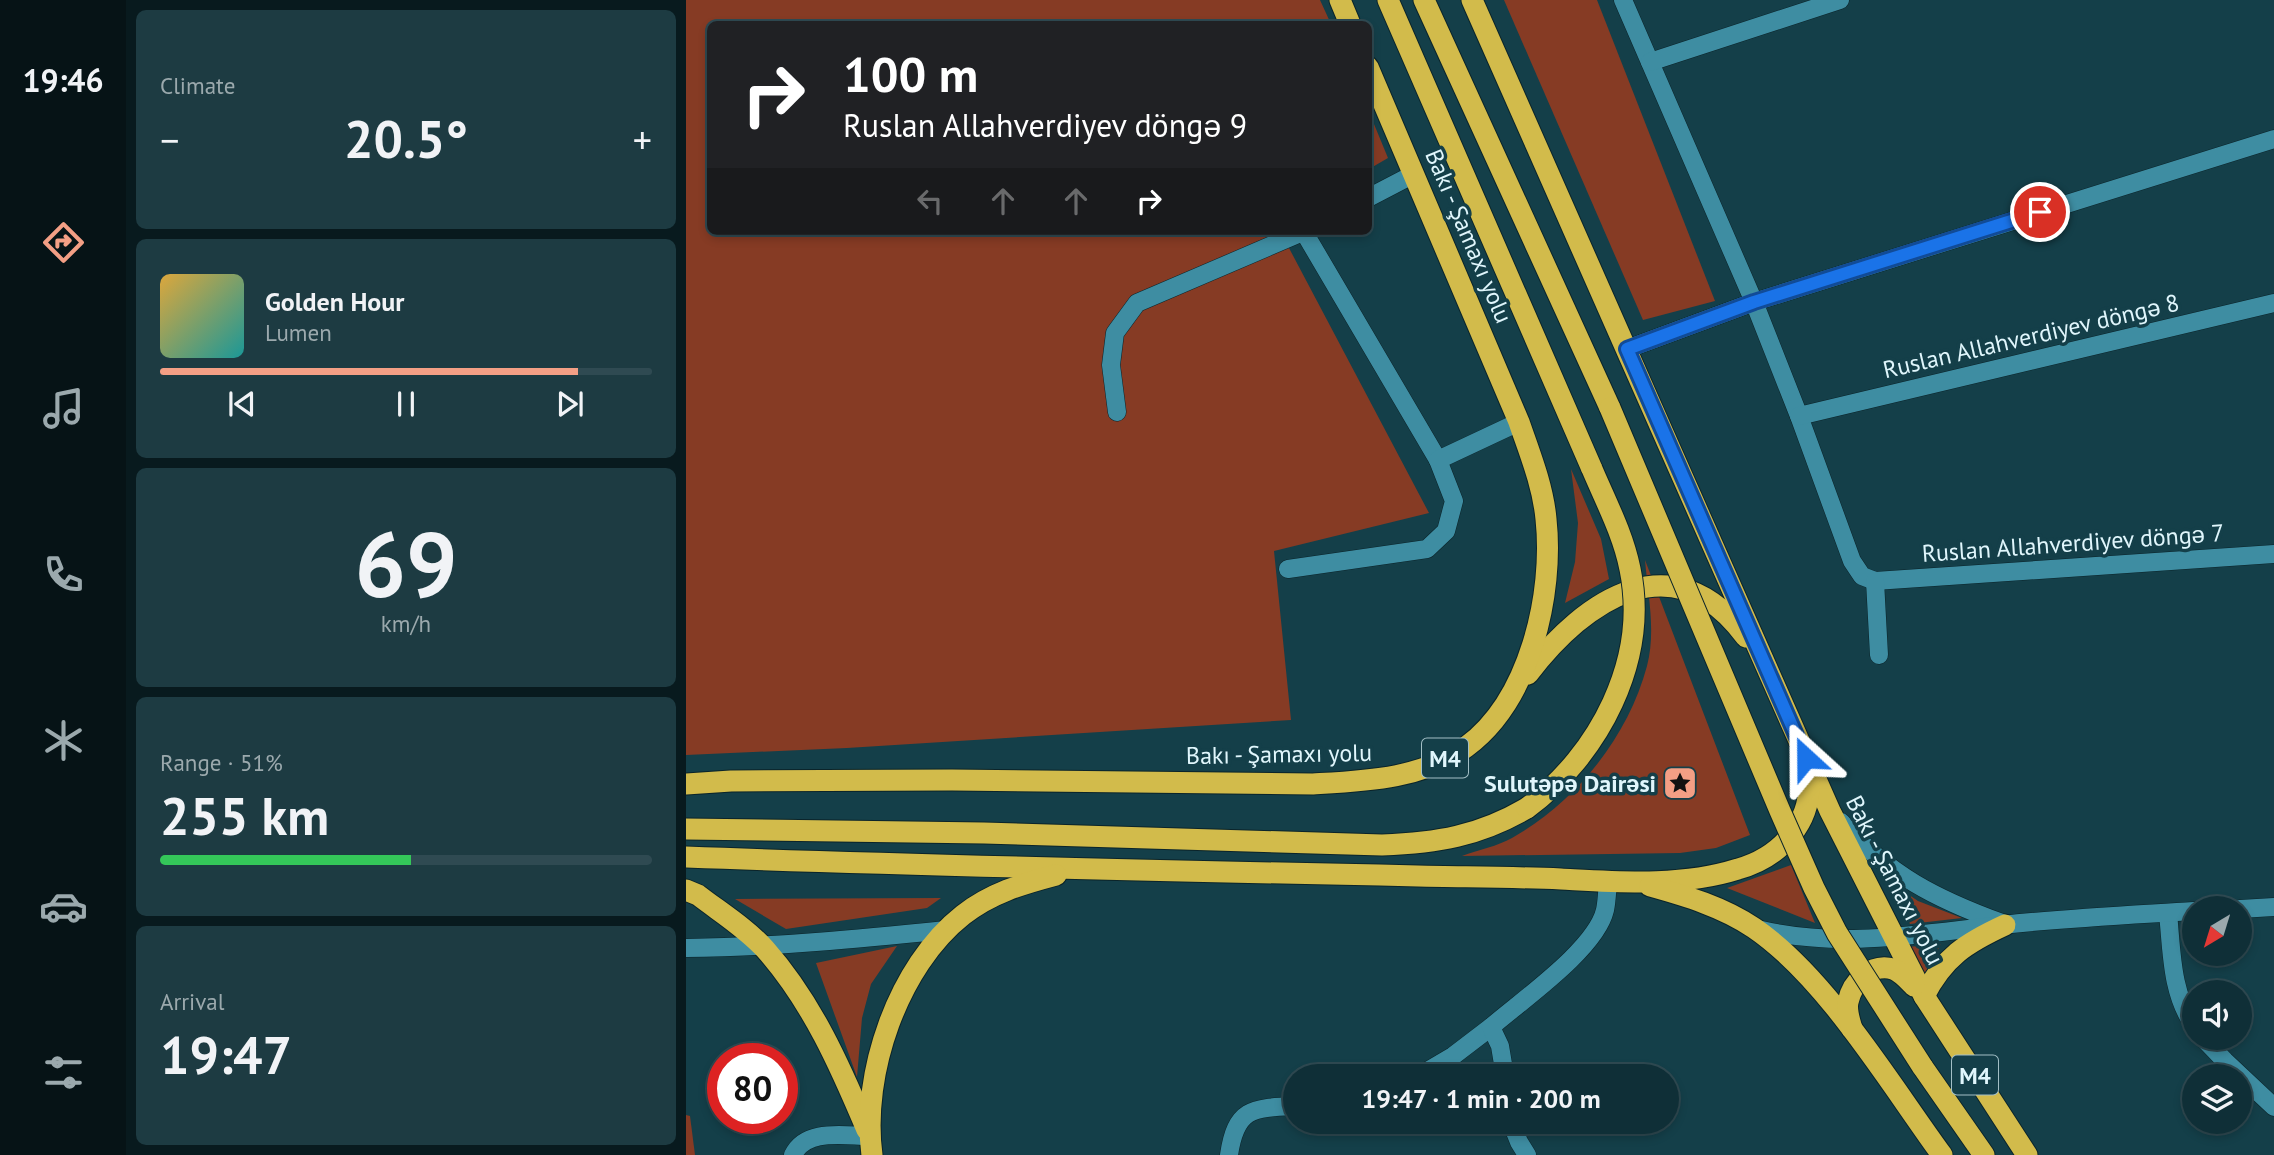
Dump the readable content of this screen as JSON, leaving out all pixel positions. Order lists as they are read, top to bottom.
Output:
{
  "streets": {
    "highway": ["Bakı - Şamaxı yolu", "M4"],
    "street": ["Ruslan Allahverdiyev döngə 8", "Ruslan Allahverdiyev döngə 7"]
  },
  "places": {
    "place": ["Sulutəpə Dairəsi"]
  },
  "north": "bottom left",
  "page": {
    "tabs": "19:46",
    "tile": [
      "Climate",
      ["69", "km/h"],
      ["Range · 51%", "255 km"],
      ["Arrival", "19:47"]
    ],
    "turn": ["100 m", "Ruslan Allahverdiyev döngə 9"],
    "heat": ["−", "20.5°", "+"],
    "song": ["Golden Hour", "Lumen"],
    "limit": "80",
    "trip": "19:47 · 1 min · 200 m"
  }
}
